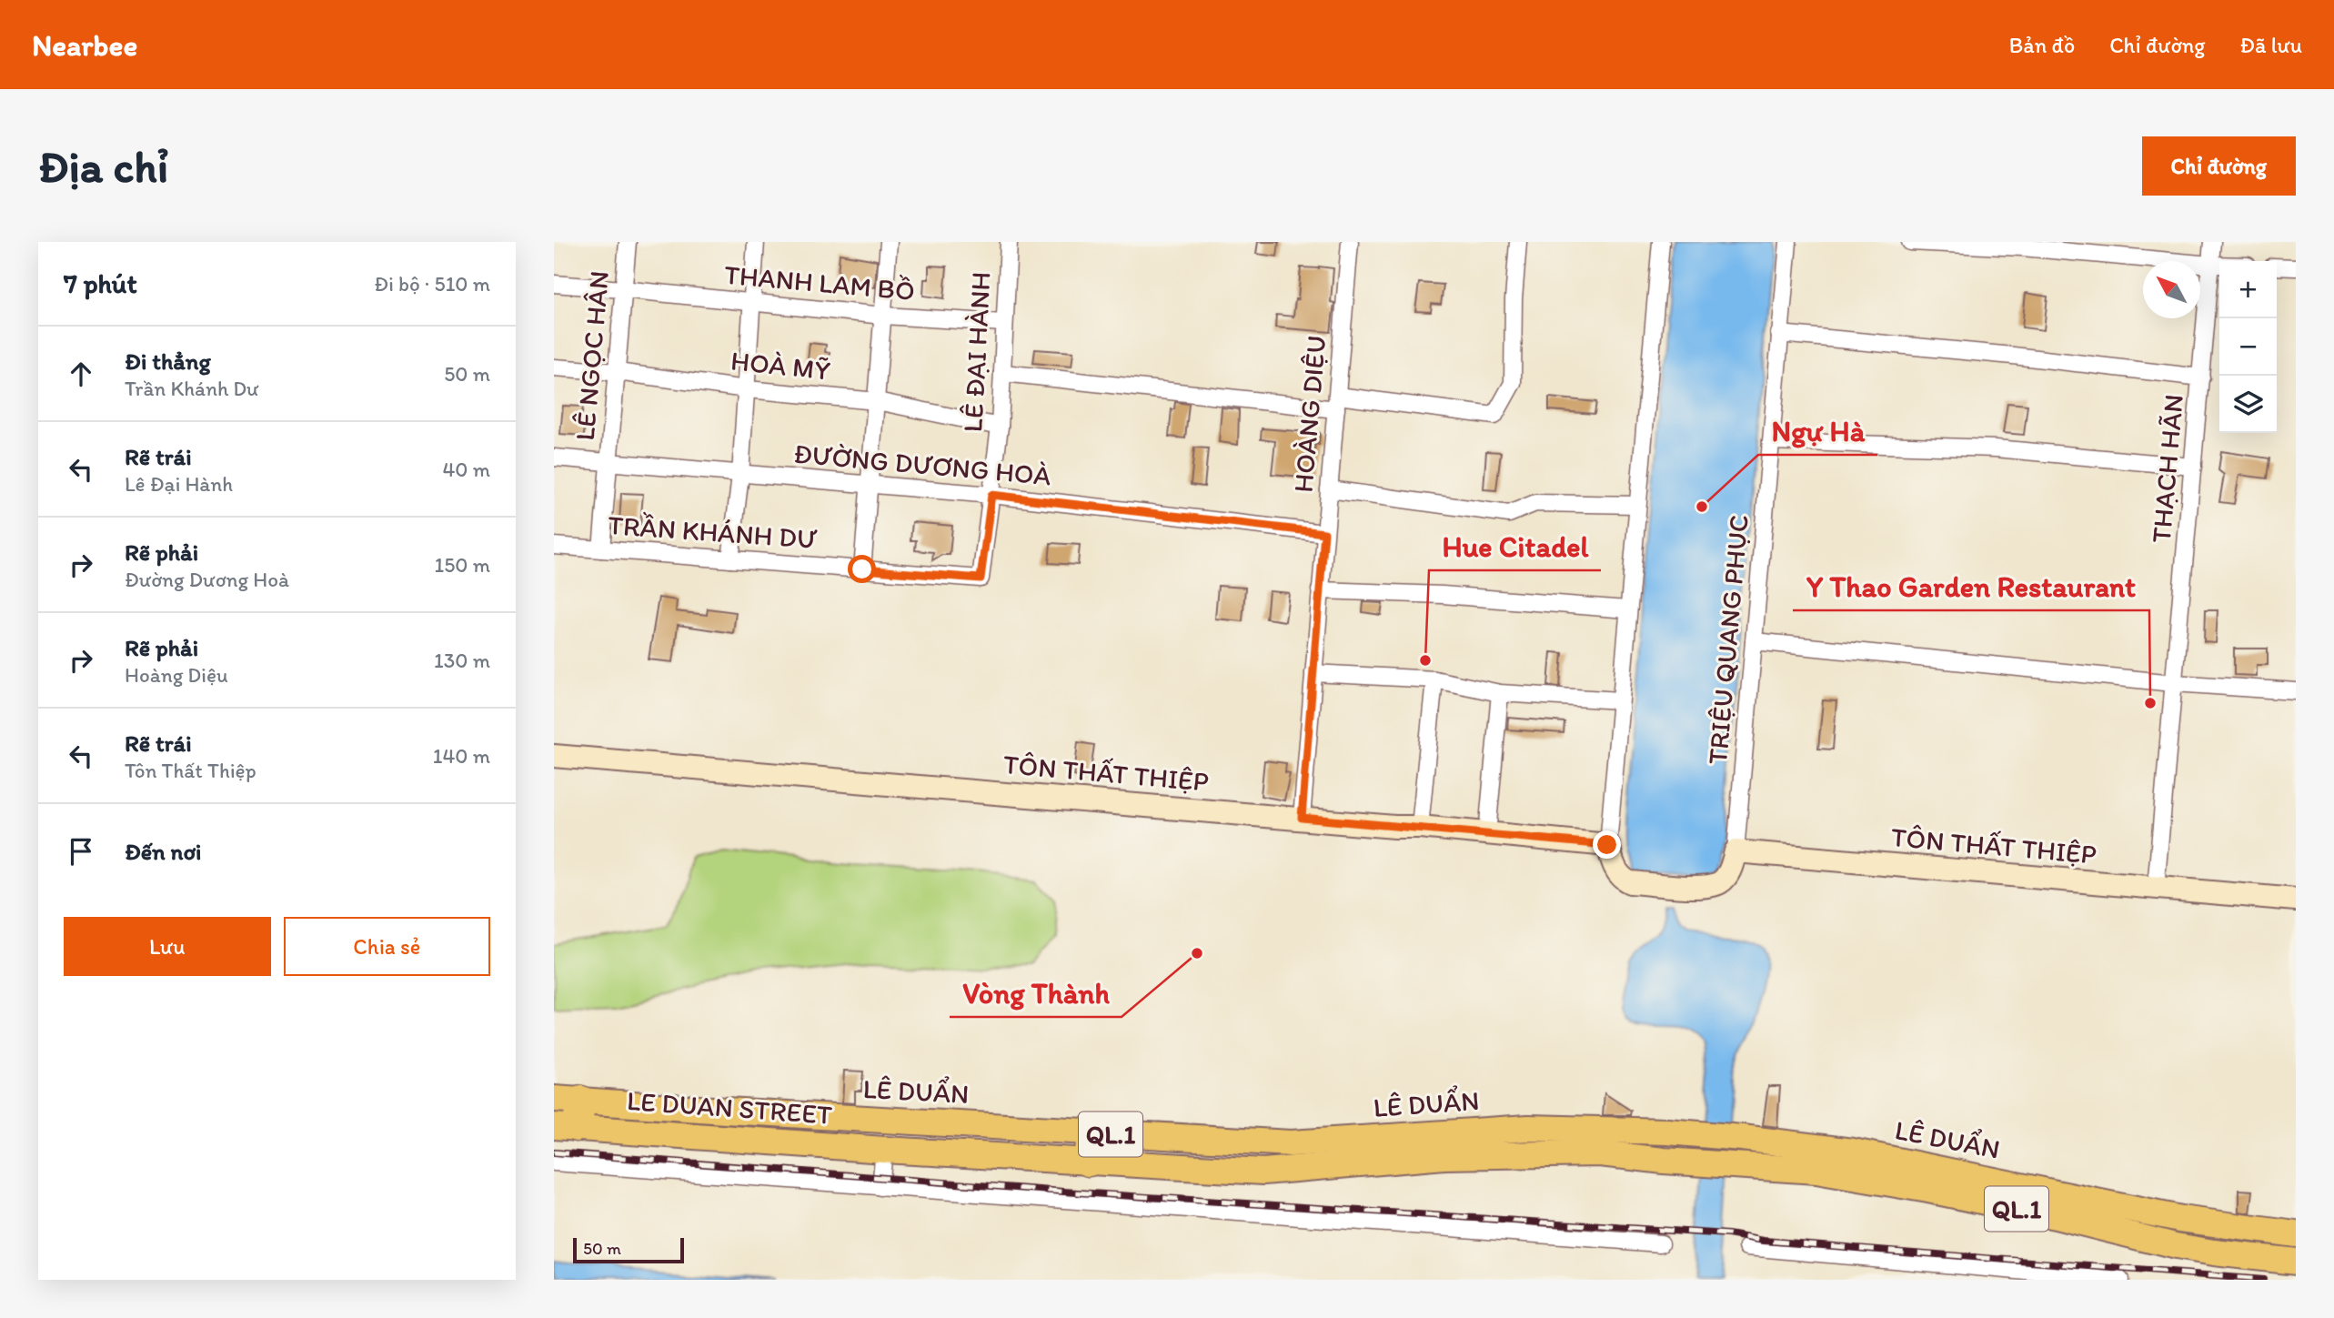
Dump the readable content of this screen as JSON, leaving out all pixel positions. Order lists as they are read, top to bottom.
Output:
{
  "streets": {
    "main road": ["LÊ DUẨN", "LE DUAN STREET", "QL.1"],
    "street": [
      "THANH LAM BỒ",
      "LÊ ĐẠI HÀNH",
      "LÊ NGỌC HÂN",
      "HOÀ MỸ",
      "HOÀNG DIỆU",
      "ĐƯỜNG DƯƠNG HOÀ",
      "THẠCH HÃN",
      "TRẦN KHÁNH DƯ",
      "TRIỆU QUANG PHỤC",
      "TÔN THẤT THIỆP"
    ]
  },
  "crossings": [
    ["THANH LAM BỒ", "LÊ ĐẠI HÀNH"],
    ["THANH LAM BỒ", "LÊ NGỌC HÂN"],
    ["LÊ ĐẠI HÀNH", "HOÀ MỸ"],
    ["LÊ ĐẠI HÀNH", "ĐƯỜNG DƯƠNG HOÀ"],
    ["LÊ ĐẠI HÀNH", "TRẦN KHÁNH DƯ"],
    ["LÊ NGỌC HÂN", "HOÀ MỸ"],
    ["LÊ NGỌC HÂN", "ĐƯỜNG DƯƠNG HOÀ"],
    ["LÊ NGỌC HÂN", "TRẦN KHÁNH DƯ"],
    ["HOÀNG DIỆU", "ĐƯỜNG DƯƠNG HOÀ"],
    ["HOÀNG DIỆU", "TÔN THẤT THIỆP"],
    ["THẠCH HÃN", "TÔN THẤT THIỆP"],
    ["TRIỆU QUANG PHỤC", "TÔN THẤT THIỆP"],
    ["LÊ DUẨN", "LE DUAN STREET"]
  ],
  "places": [
    "Ngự Hà",
    "Hue Citadel",
    "Y Thao Garden Restaurant",
    "Vòng Thành"
  ],
  "scale_bar": "50 m",
  "north": "top left",
  "page": {
    "header": "Nearbee",
    "nav": ["Bản đồ", "Chỉ đường", "Đã lưu"],
    "buttons": [
      "Chỉ đường",
      ["Lưu", "Chia sẻ"]
    ],
    "title": "Địa chỉ",
    "heading": ["7 phút", "Đi bộ · 510 m"],
    "map_buttons": ["+", "−"],
    "list": [
      ["Đi thẳng", "Trần Khánh Dư", "50 m"],
      ["Rẽ trái", "Lê Đại Hành", "40 m"],
      ["Rẽ phải", "Đường Dương Hoà", "150 m"],
      ["Rẽ phải", "Hoàng Diệu", "130 m"],
      ["Rẽ trái", "Tôn Thất Thiệp", "140 m"],
      "Đến nơi"
    ],
    "scale": "50 m"
  }
}
